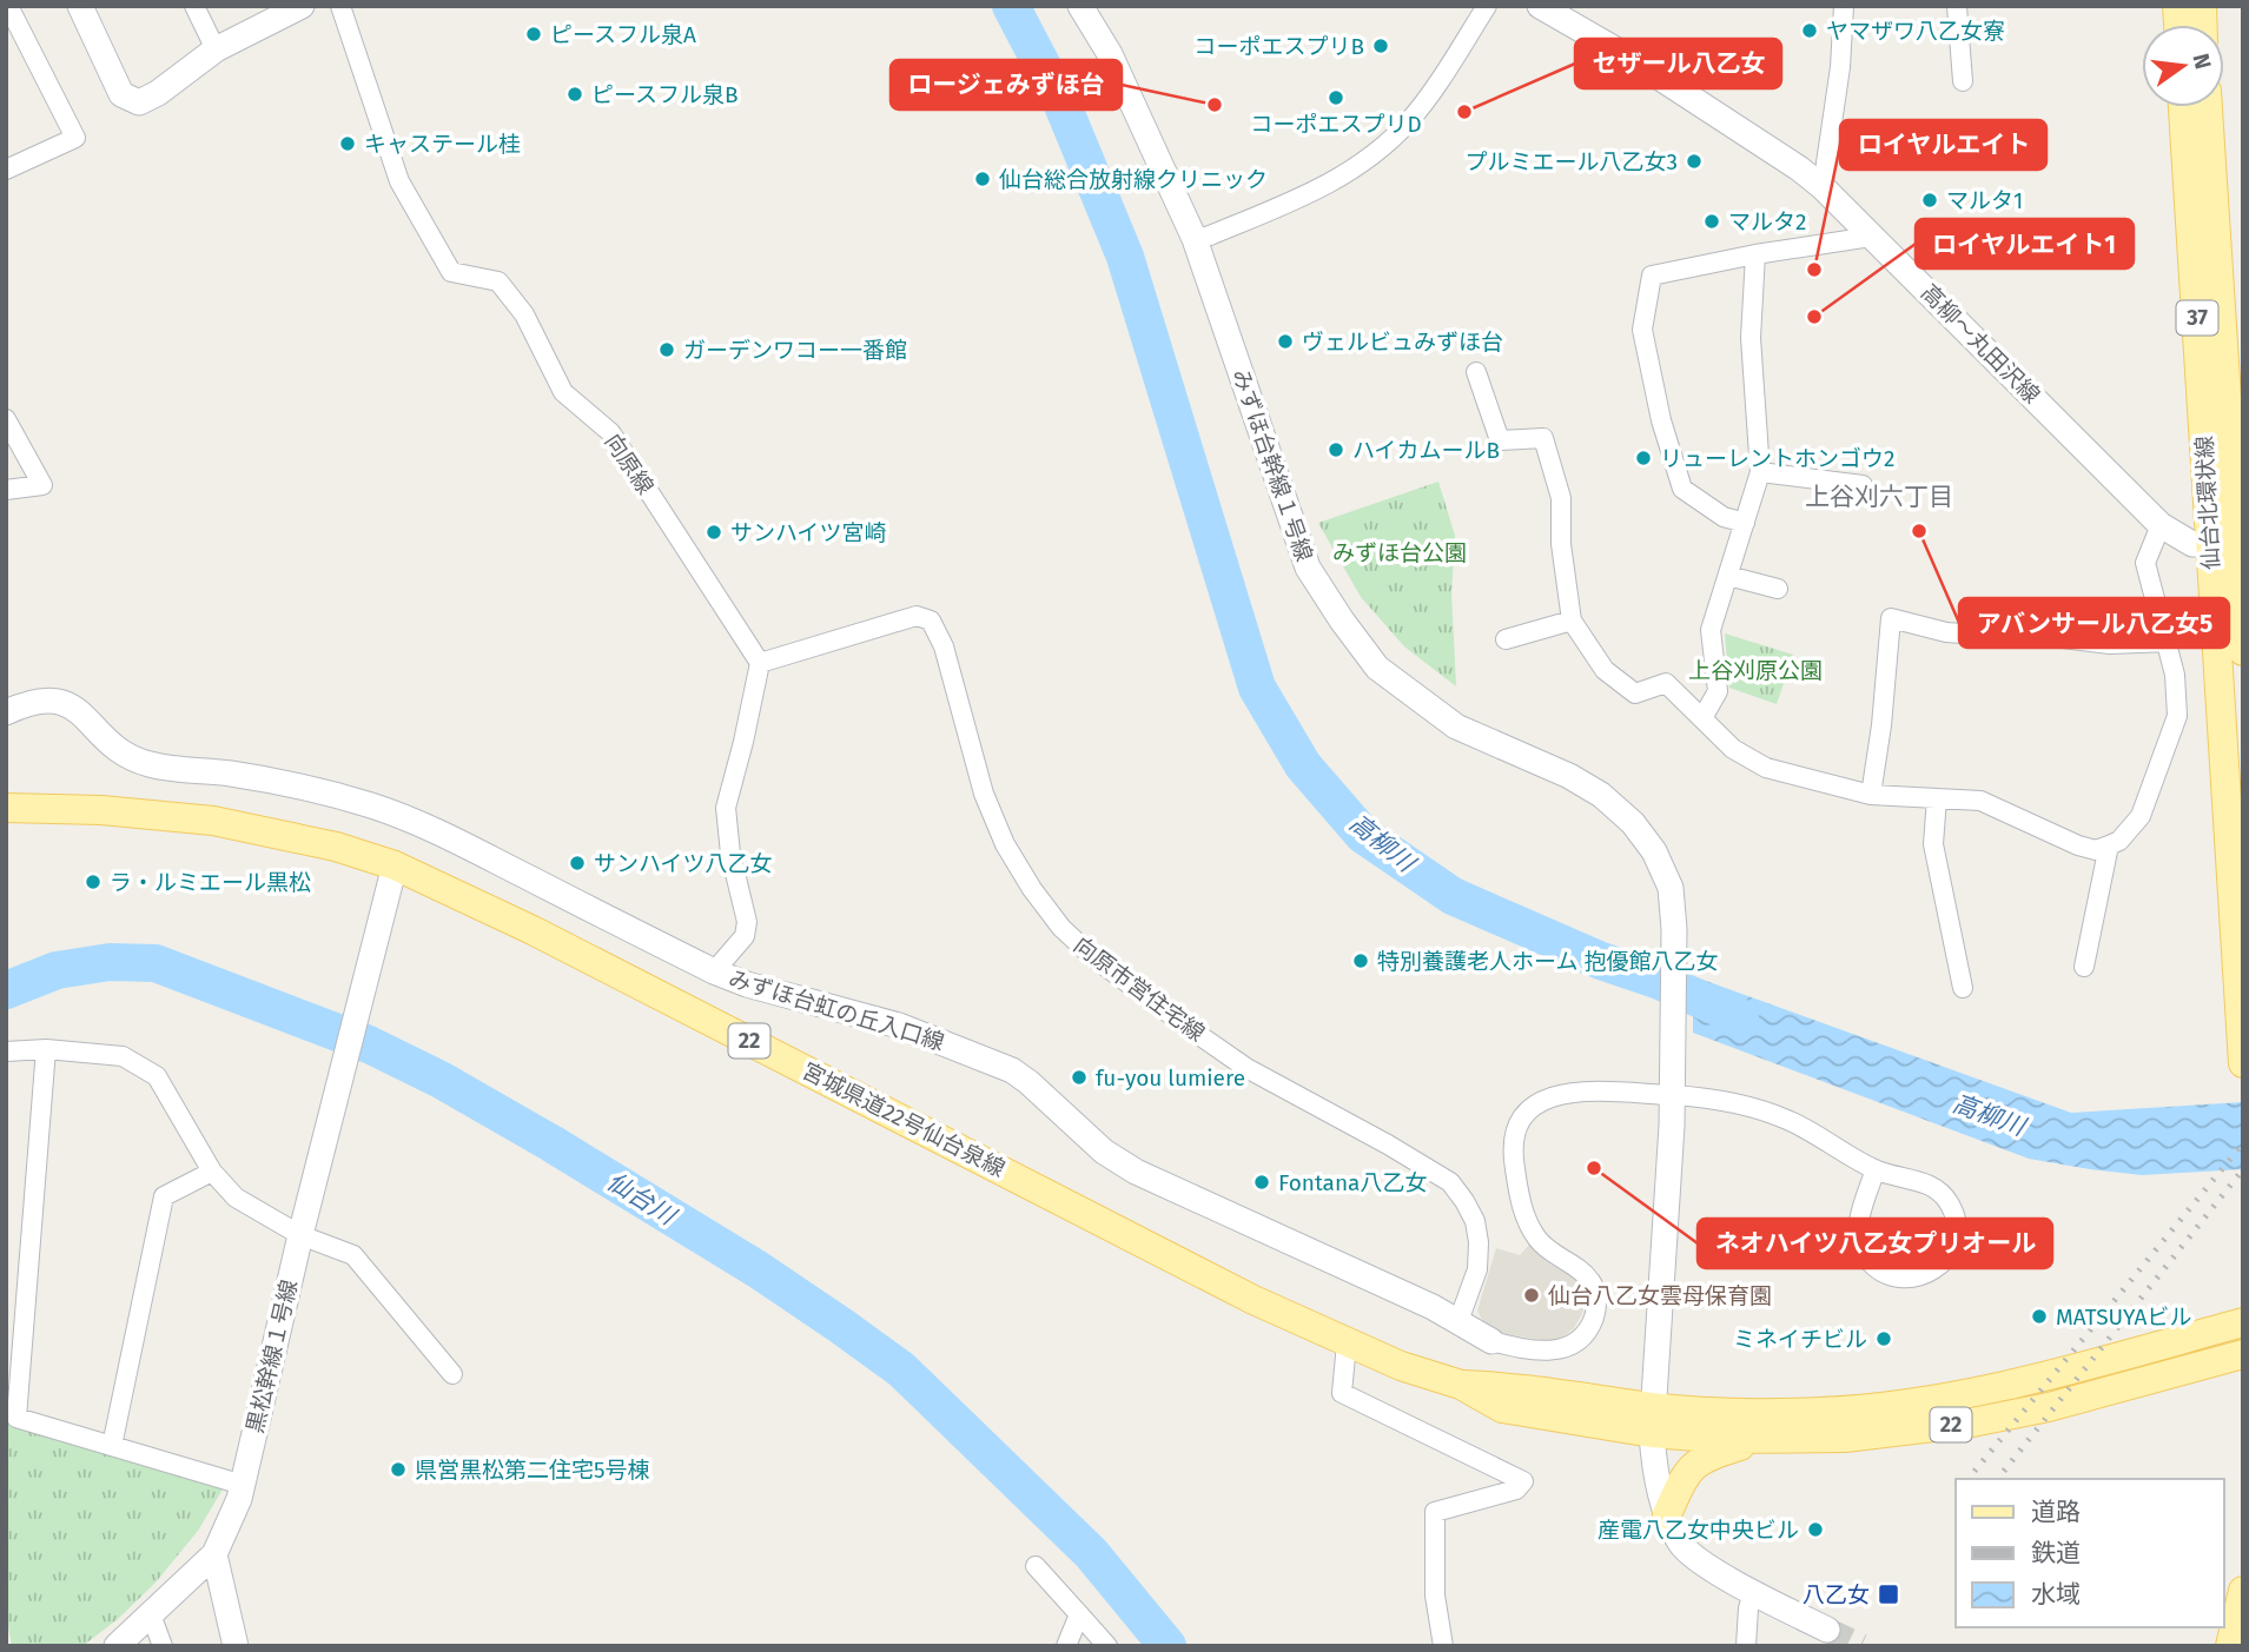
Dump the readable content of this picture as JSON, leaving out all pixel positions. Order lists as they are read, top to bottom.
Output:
{
  "streets": {
    "main road": [
      "37",
      "仙台北環状線",
      "22",
      "宮城県道22号仙台泉線"
    ],
    "street": [
      "高柳～丸田沢線",
      "向原線",
      "みずほ台幹線１号線",
      "向原市営住宅線",
      "みずほ台虹の丘入口線",
      "黒松幹線１号線"
    ]
  },
  "crossings": [
    ["高柳～丸田沢線", "仙台北環状線"],
    ["向原線", "向原市営住宅線"],
    ["みずほ台幹線１号線", "みずほ台虹の丘入口線"],
    ["向原市営住宅線", "みずほ台虹の丘入口線"],
    ["22", "宮城県道22号仙台泉線"],
    ["宮城県道22号仙台泉線", "黒松幹線１号線"]
  ],
  "districts": ["上谷刈六丁目"],
  "water": ["高柳川", "仙台川"],
  "parks": ["みずほ台公園", "上谷刈原公園"],
  "places": {
    "other": [
      "ヤマザワ八乙女寮",
      "ピースフル泉A",
      "コーポエスプリB",
      "ピースフル泉B",
      "コーポエスプリD",
      "ロージェみずほ台",
      "セザール八乙女",
      "キャステール桂",
      "プルミエール八乙女3",
      "仙台総合放射線クリニック",
      "マルタ1",
      "マルタ2",
      "ロイヤルエイト",
      "ロイヤルエイト1",
      "ヴェルビュみずほ台",
      "ガーデンワコー一番館",
      "ハイカムールB",
      "リューレントホンゴウ2",
      "アバンサール八乙女5",
      "サンハイツ宮崎",
      "サンハイツ八乙女",
      "ラ・ルミエール黒松",
      "特別養護老人ホーム 抱優館八乙女",
      "fu-you lumiere",
      "ネオハイツ八乙女プリオール",
      "Fontana八乙女",
      "仙台八乙女雲母保育園",
      "MATSUYAビル",
      "ミネイチビル",
      "県営黒松第二住宅5号棟",
      "産電八乙女中央ビル"
    ],
    "transit": ["八乙女"]
  },
  "legend": ["道路", "鉄道", "水域"],
  "north": "right"
}
